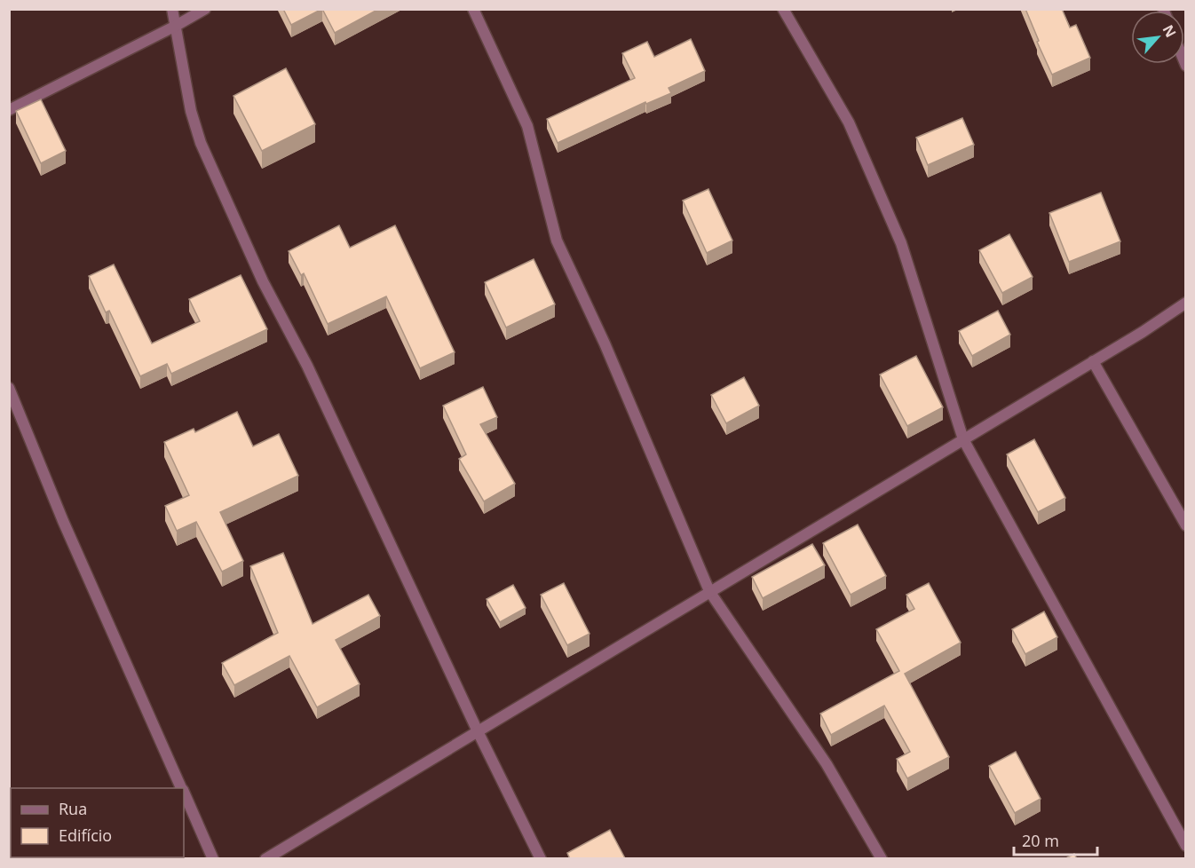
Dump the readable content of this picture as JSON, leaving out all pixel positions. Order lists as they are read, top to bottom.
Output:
{
  "legend": ["Rua", "Edifício"],
  "scale_bar": "20 m",
  "north": "top right"
}
